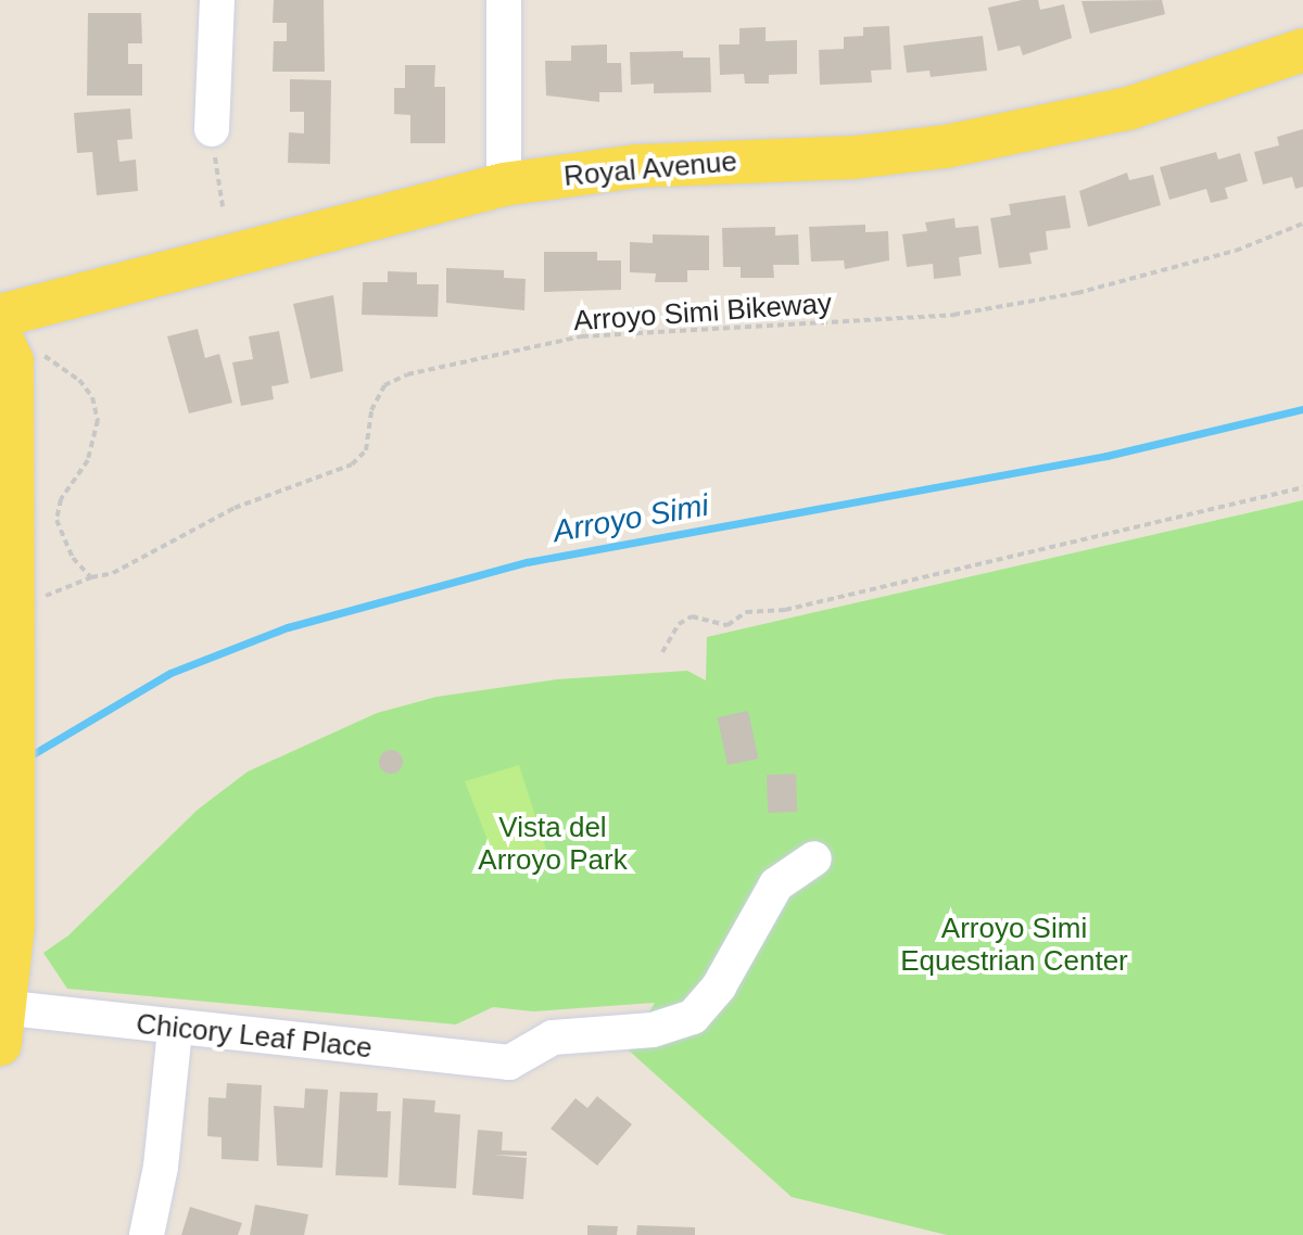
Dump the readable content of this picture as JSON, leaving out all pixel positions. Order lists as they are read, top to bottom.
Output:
{
  "streets": {
    "main road": ["Royal Avenue"],
    "street": ["Chicory Leaf Place"],
    "path": ["Arroyo Simi Bikeway"]
  },
  "water": ["Arroyo Simi"],
  "parks": ["Vista del Arroyo Park", "Arroyo Simi Equestrian Center"]
}
